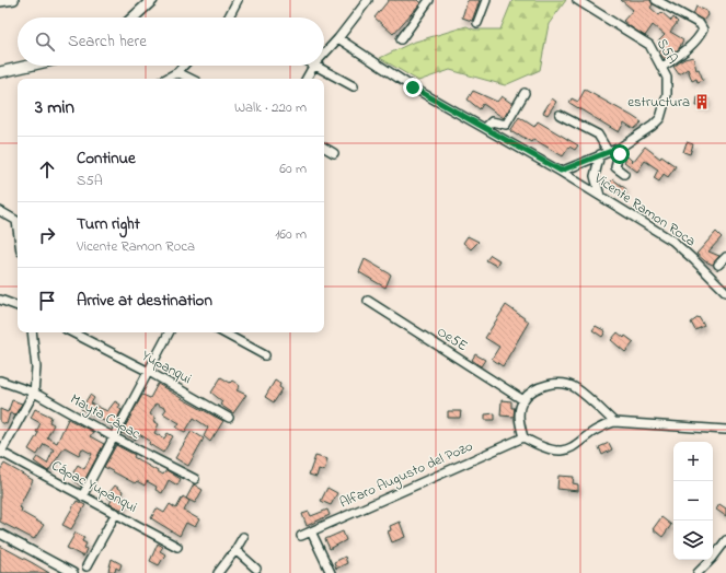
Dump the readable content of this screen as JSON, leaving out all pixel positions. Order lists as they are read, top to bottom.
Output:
{
  "streets": {
    "street": [
      "S5A",
      "Vicente Ramon Roca",
      "Oe5E",
      "Yupanqui",
      "Mayta Cápac",
      "Alfaro Augusto del Pozo",
      "Cápac Yupanqui"
    ]
  },
  "crossings": [
    ["S5A", "Vicente Ramon Roca"]
  ],
  "places": {
    "building": ["estructura"]
  },
  "page": {
    "search": "Search here",
    "heading": ["3 min", "Walk · 220 m"],
    "list": [
      ["Continue", "S5A", "60 m"],
      ["Turn right", "Vicente Ramon Roca", "160 m"],
      "Arrive at destination"
    ],
    "map_buttons": ["+", "−"]
  }
}
